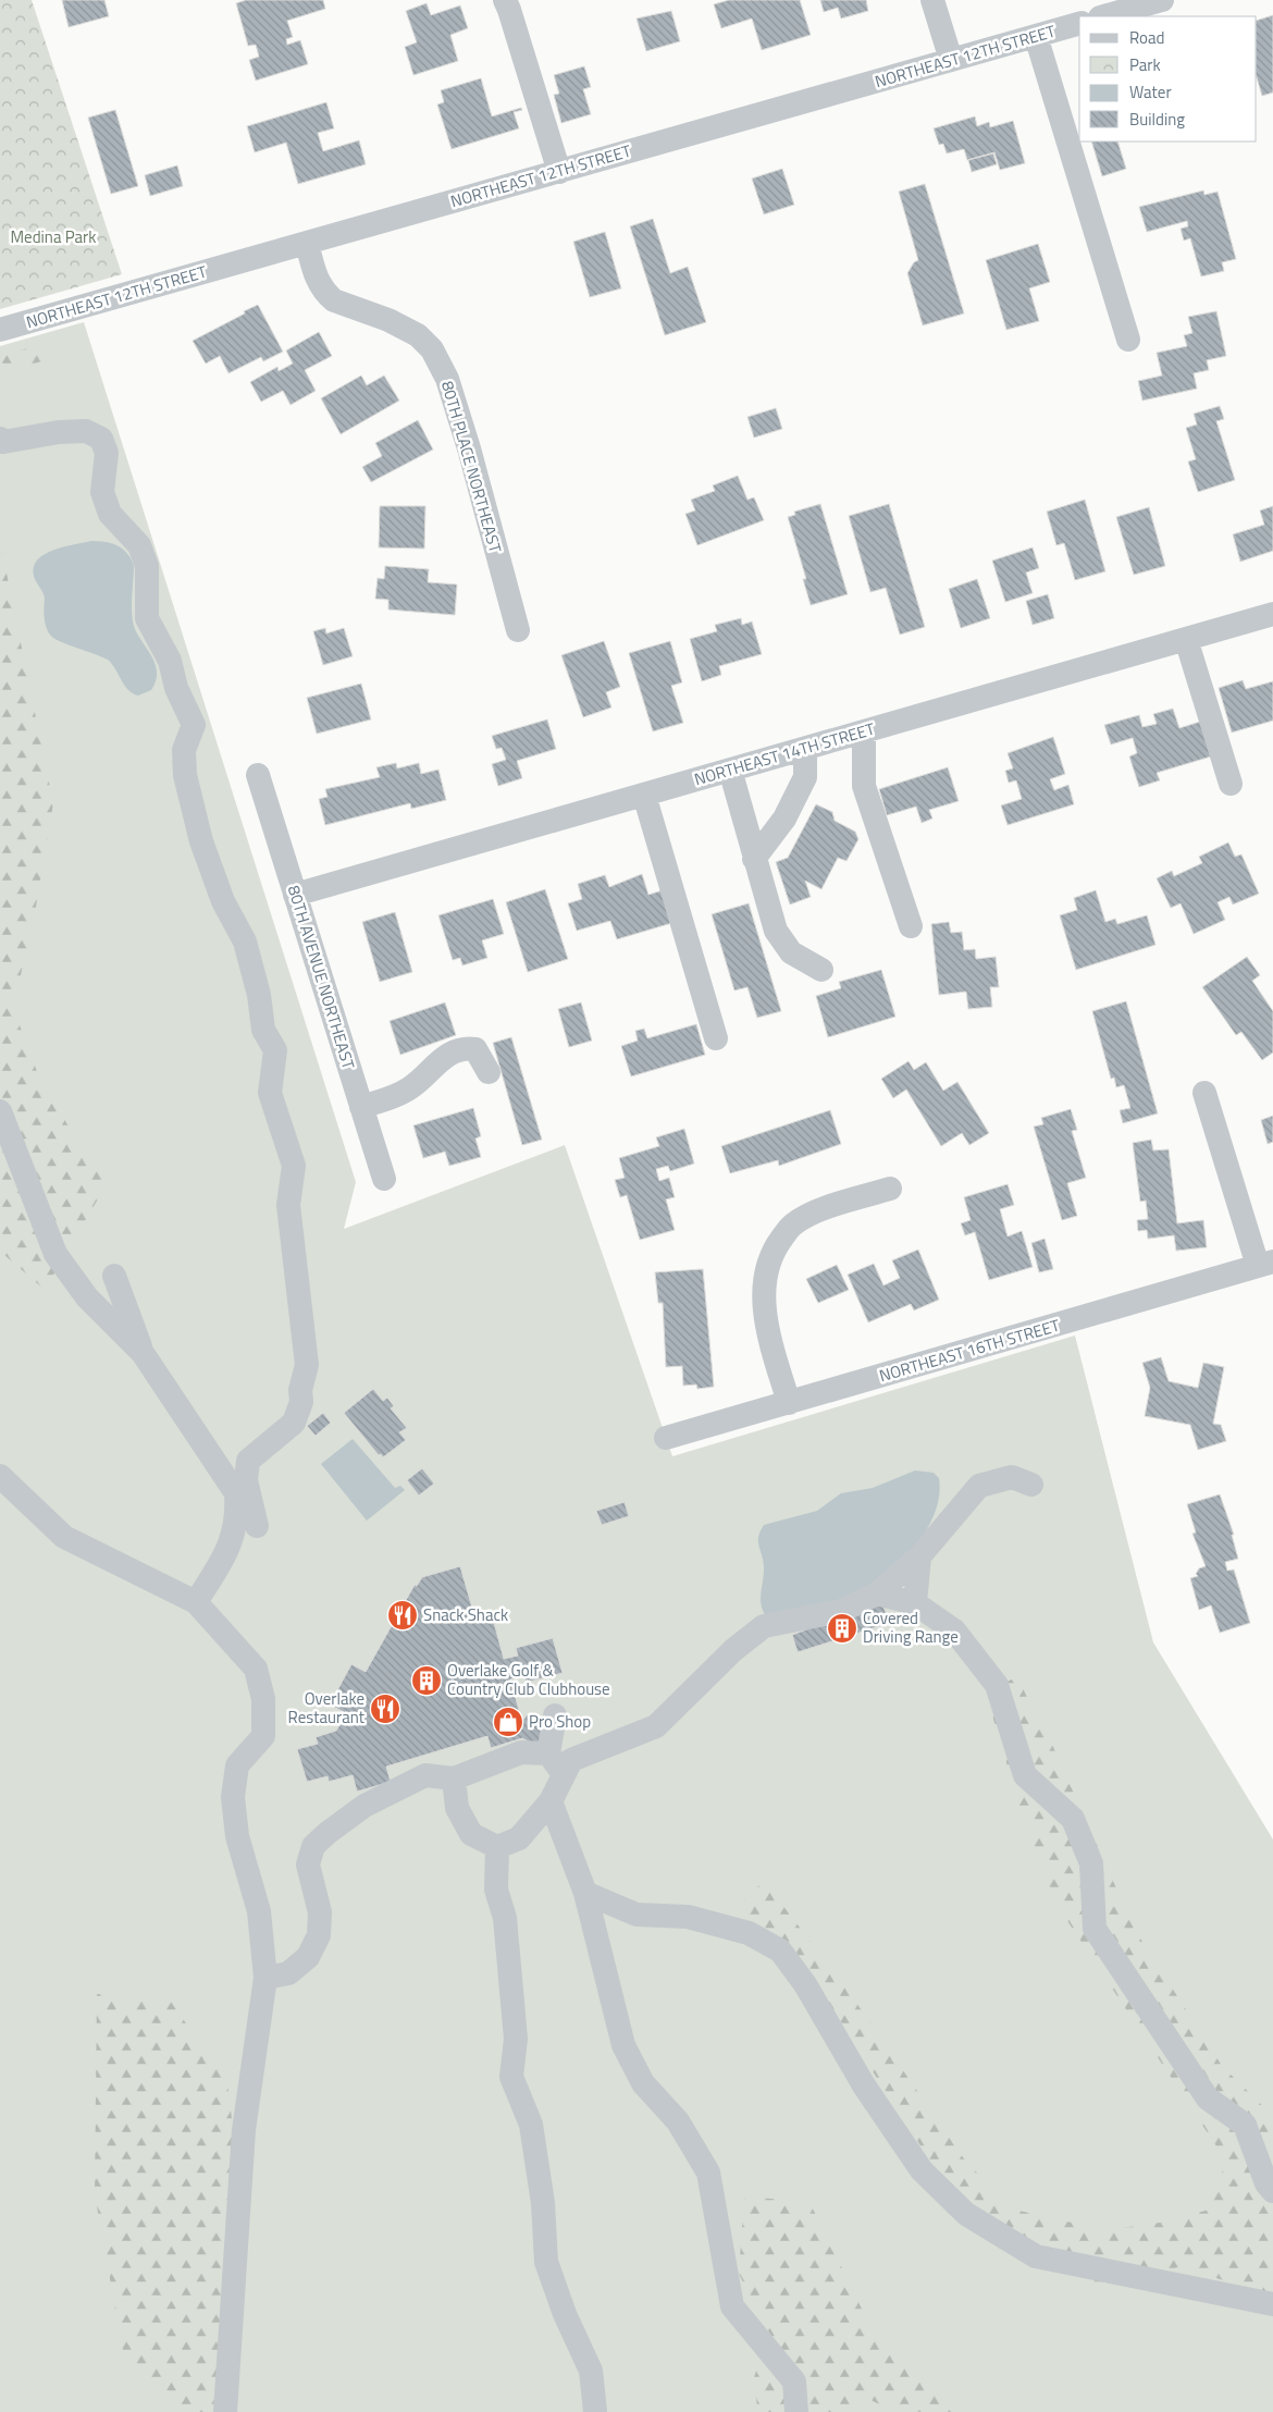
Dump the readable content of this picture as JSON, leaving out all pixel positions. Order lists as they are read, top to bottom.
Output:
{
  "streets": {
    "street": [
      "NORTHEAST 12TH STREET",
      "80TH PLACE NORTHEAST",
      "NORTHEAST 14TH STREET",
      "80TH AVENUE NORTHEAST",
      "NORTHEAST 16TH STREET"
    ]
  },
  "crossings": [
    ["NORTHEAST 12TH STREET", "80TH PLACE NORTHEAST"],
    ["NORTHEAST 14TH STREET", "80TH AVENUE NORTHEAST"]
  ],
  "parks": ["Medina Park"],
  "places": {
    "restaurant": ["Snack Shack", "Overlake Restaurant"],
    "building": ["Covered Driving Range", "Overlake Golf & Country Club Clubhouse"],
    "shop": ["Pro Shop"]
  },
  "legend": [
    "Road",
    "Park",
    "Water",
    "Building"
  ]
}
